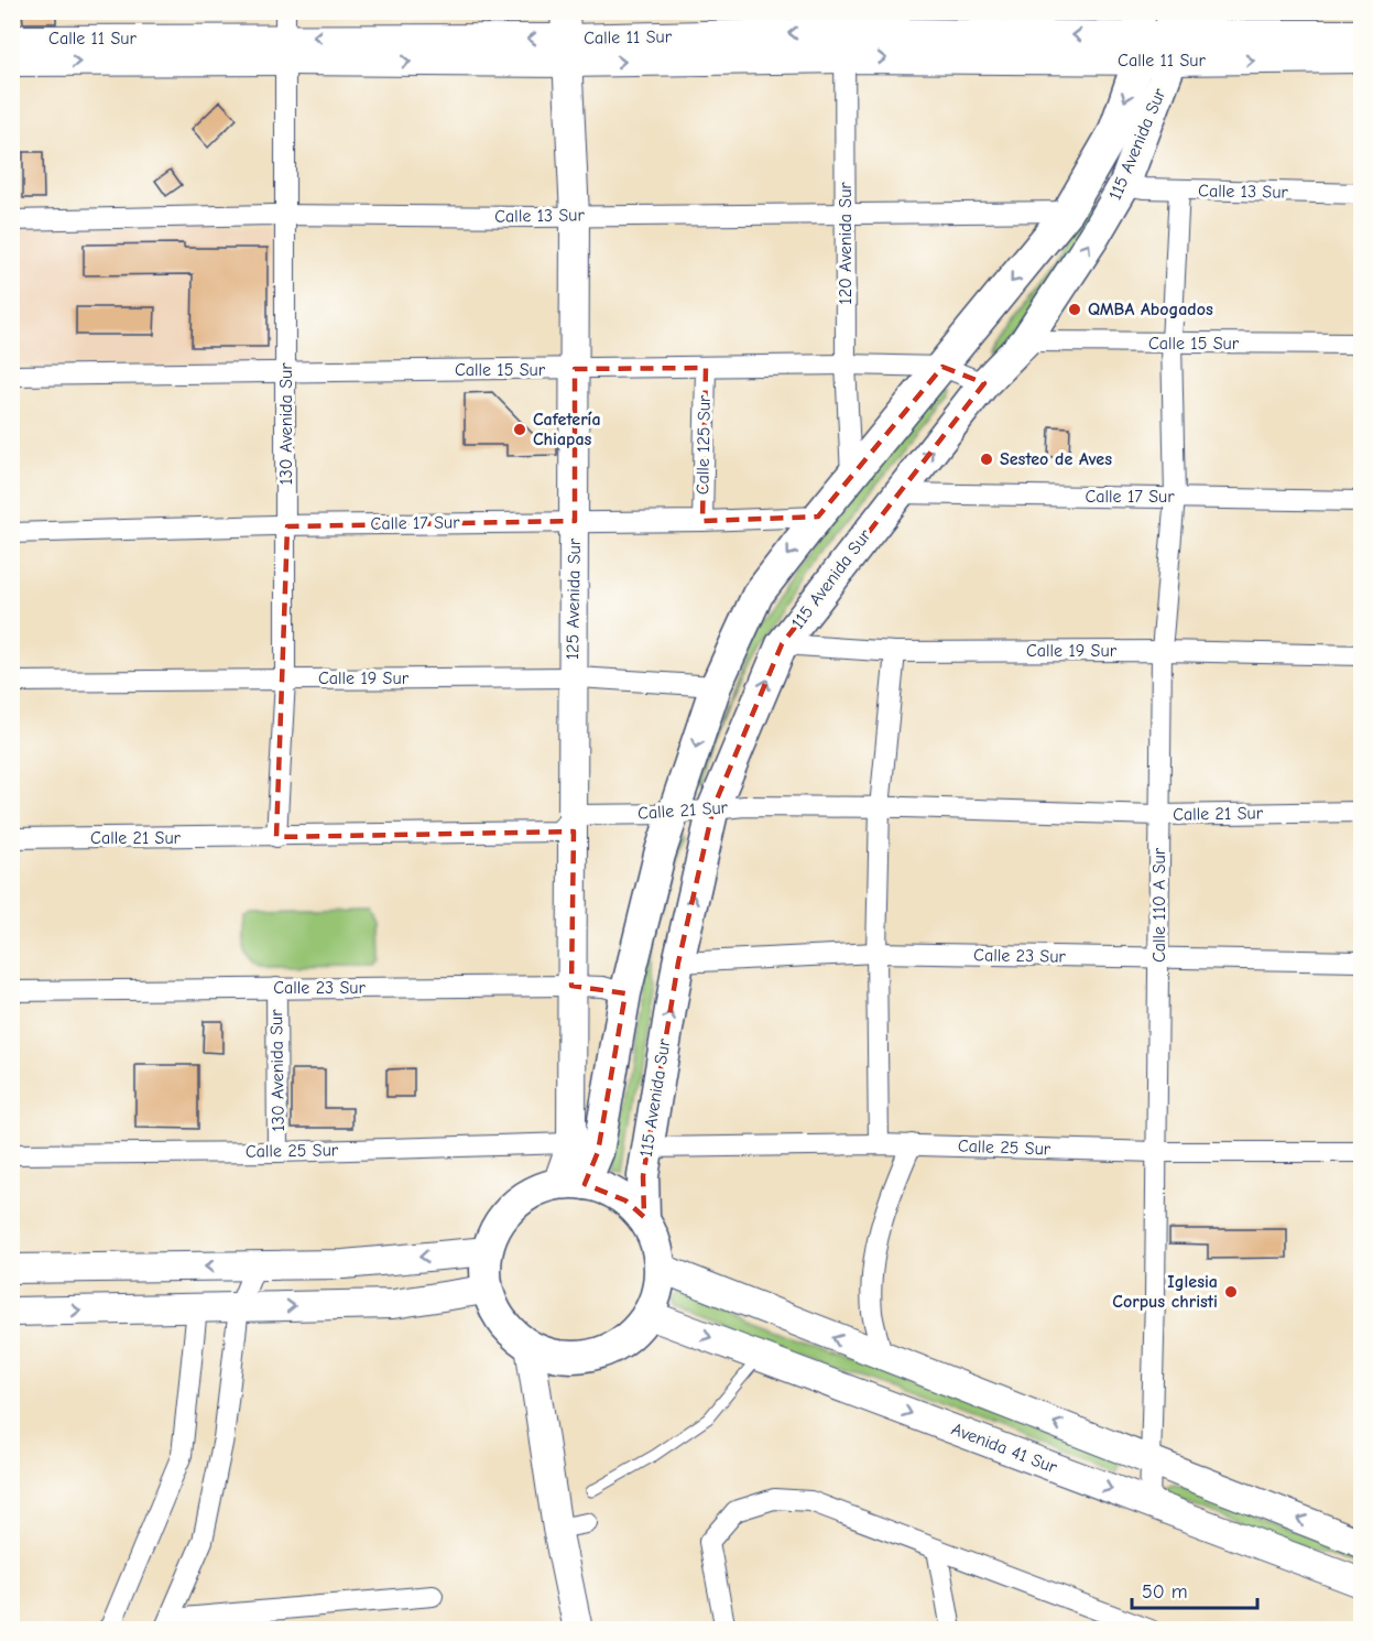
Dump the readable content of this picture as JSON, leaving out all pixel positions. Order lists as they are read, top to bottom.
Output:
{
  "streets": {
    "main road": [
      "Calle 11 Sur",
      "115 Avenida Sur",
      "125 Avenida Sur",
      "Avenida 41 Sur"
    ],
    "street": [
      "Calle 13 Sur",
      "120 Avenida Sur",
      "Calle 15 Sur",
      "130 Avenida Sur",
      "Calle 125 Sur",
      "Calle 17 Sur",
      "Calle 19 Sur",
      "Calle 21 Sur",
      "Calle 110 A Sur",
      "Calle 23 Sur",
      "Calle 25 Sur"
    ]
  },
  "crossings": [
    ["Calle 11 Sur", "115 Avenida Sur"],
    ["Calle 11 Sur", "120 Avenida Sur"],
    ["Calle 11 Sur", "130 Avenida Sur"],
    ["Calle 11 Sur", "125 Avenida Sur"],
    ["115 Avenida Sur", "Calle 13 Sur"],
    ["115 Avenida Sur", "120 Avenida Sur"],
    ["115 Avenida Sur", "Calle 15 Sur"],
    ["115 Avenida Sur", "Calle 17 Sur"],
    ["115 Avenida Sur", "125 Avenida Sur"],
    ["115 Avenida Sur", "Calle 19 Sur"],
    ["115 Avenida Sur", "Calle 21 Sur"],
    ["115 Avenida Sur", "Calle 23 Sur"],
    ["115 Avenida Sur", "Calle 25 Sur"],
    ["115 Avenida Sur", "Avenida 41 Sur"],
    ["Calle 13 Sur", "120 Avenida Sur"],
    ["Calle 13 Sur", "130 Avenida Sur"],
    ["Calle 13 Sur", "125 Avenida Sur"],
    ["Calle 13 Sur", "Calle 110 A Sur"],
    ["120 Avenida Sur", "Calle 15 Sur"],
    ["Calle 15 Sur", "130 Avenida Sur"],
    ["Calle 15 Sur", "Calle 125 Sur"],
    ["Calle 15 Sur", "125 Avenida Sur"],
    ["Calle 15 Sur", "Calle 110 A Sur"],
    ["130 Avenida Sur", "Calle 17 Sur"],
    ["130 Avenida Sur", "Calle 19 Sur"],
    ["130 Avenida Sur", "Calle 21 Sur"],
    ["130 Avenida Sur", "Calle 23 Sur"],
    ["130 Avenida Sur", "Calle 25 Sur"],
    ["Calle 125 Sur", "Calle 17 Sur"],
    ["Calle 17 Sur", "125 Avenida Sur"],
    ["Calle 17 Sur", "Calle 110 A Sur"],
    ["125 Avenida Sur", "Calle 19 Sur"],
    ["125 Avenida Sur", "Calle 21 Sur"],
    ["125 Avenida Sur", "Calle 23 Sur"],
    ["125 Avenida Sur", "Calle 25 Sur"],
    ["125 Avenida Sur", "Avenida 41 Sur"],
    ["Calle 19 Sur", "Calle 110 A Sur"],
    ["Calle 21 Sur", "Calle 110 A Sur"],
    ["Calle 110 A Sur", "Calle 23 Sur"],
    ["Calle 110 A Sur", "Calle 25 Sur"],
    ["Calle 110 A Sur", "Avenida 41 Sur"]
  ],
  "places": [
    "QMBA Abogados",
    "Cafetería Chiapas",
    "Sesteo de Aves",
    "Iglesia Corpus christi"
  ],
  "scale_bar": "50 m"
}
